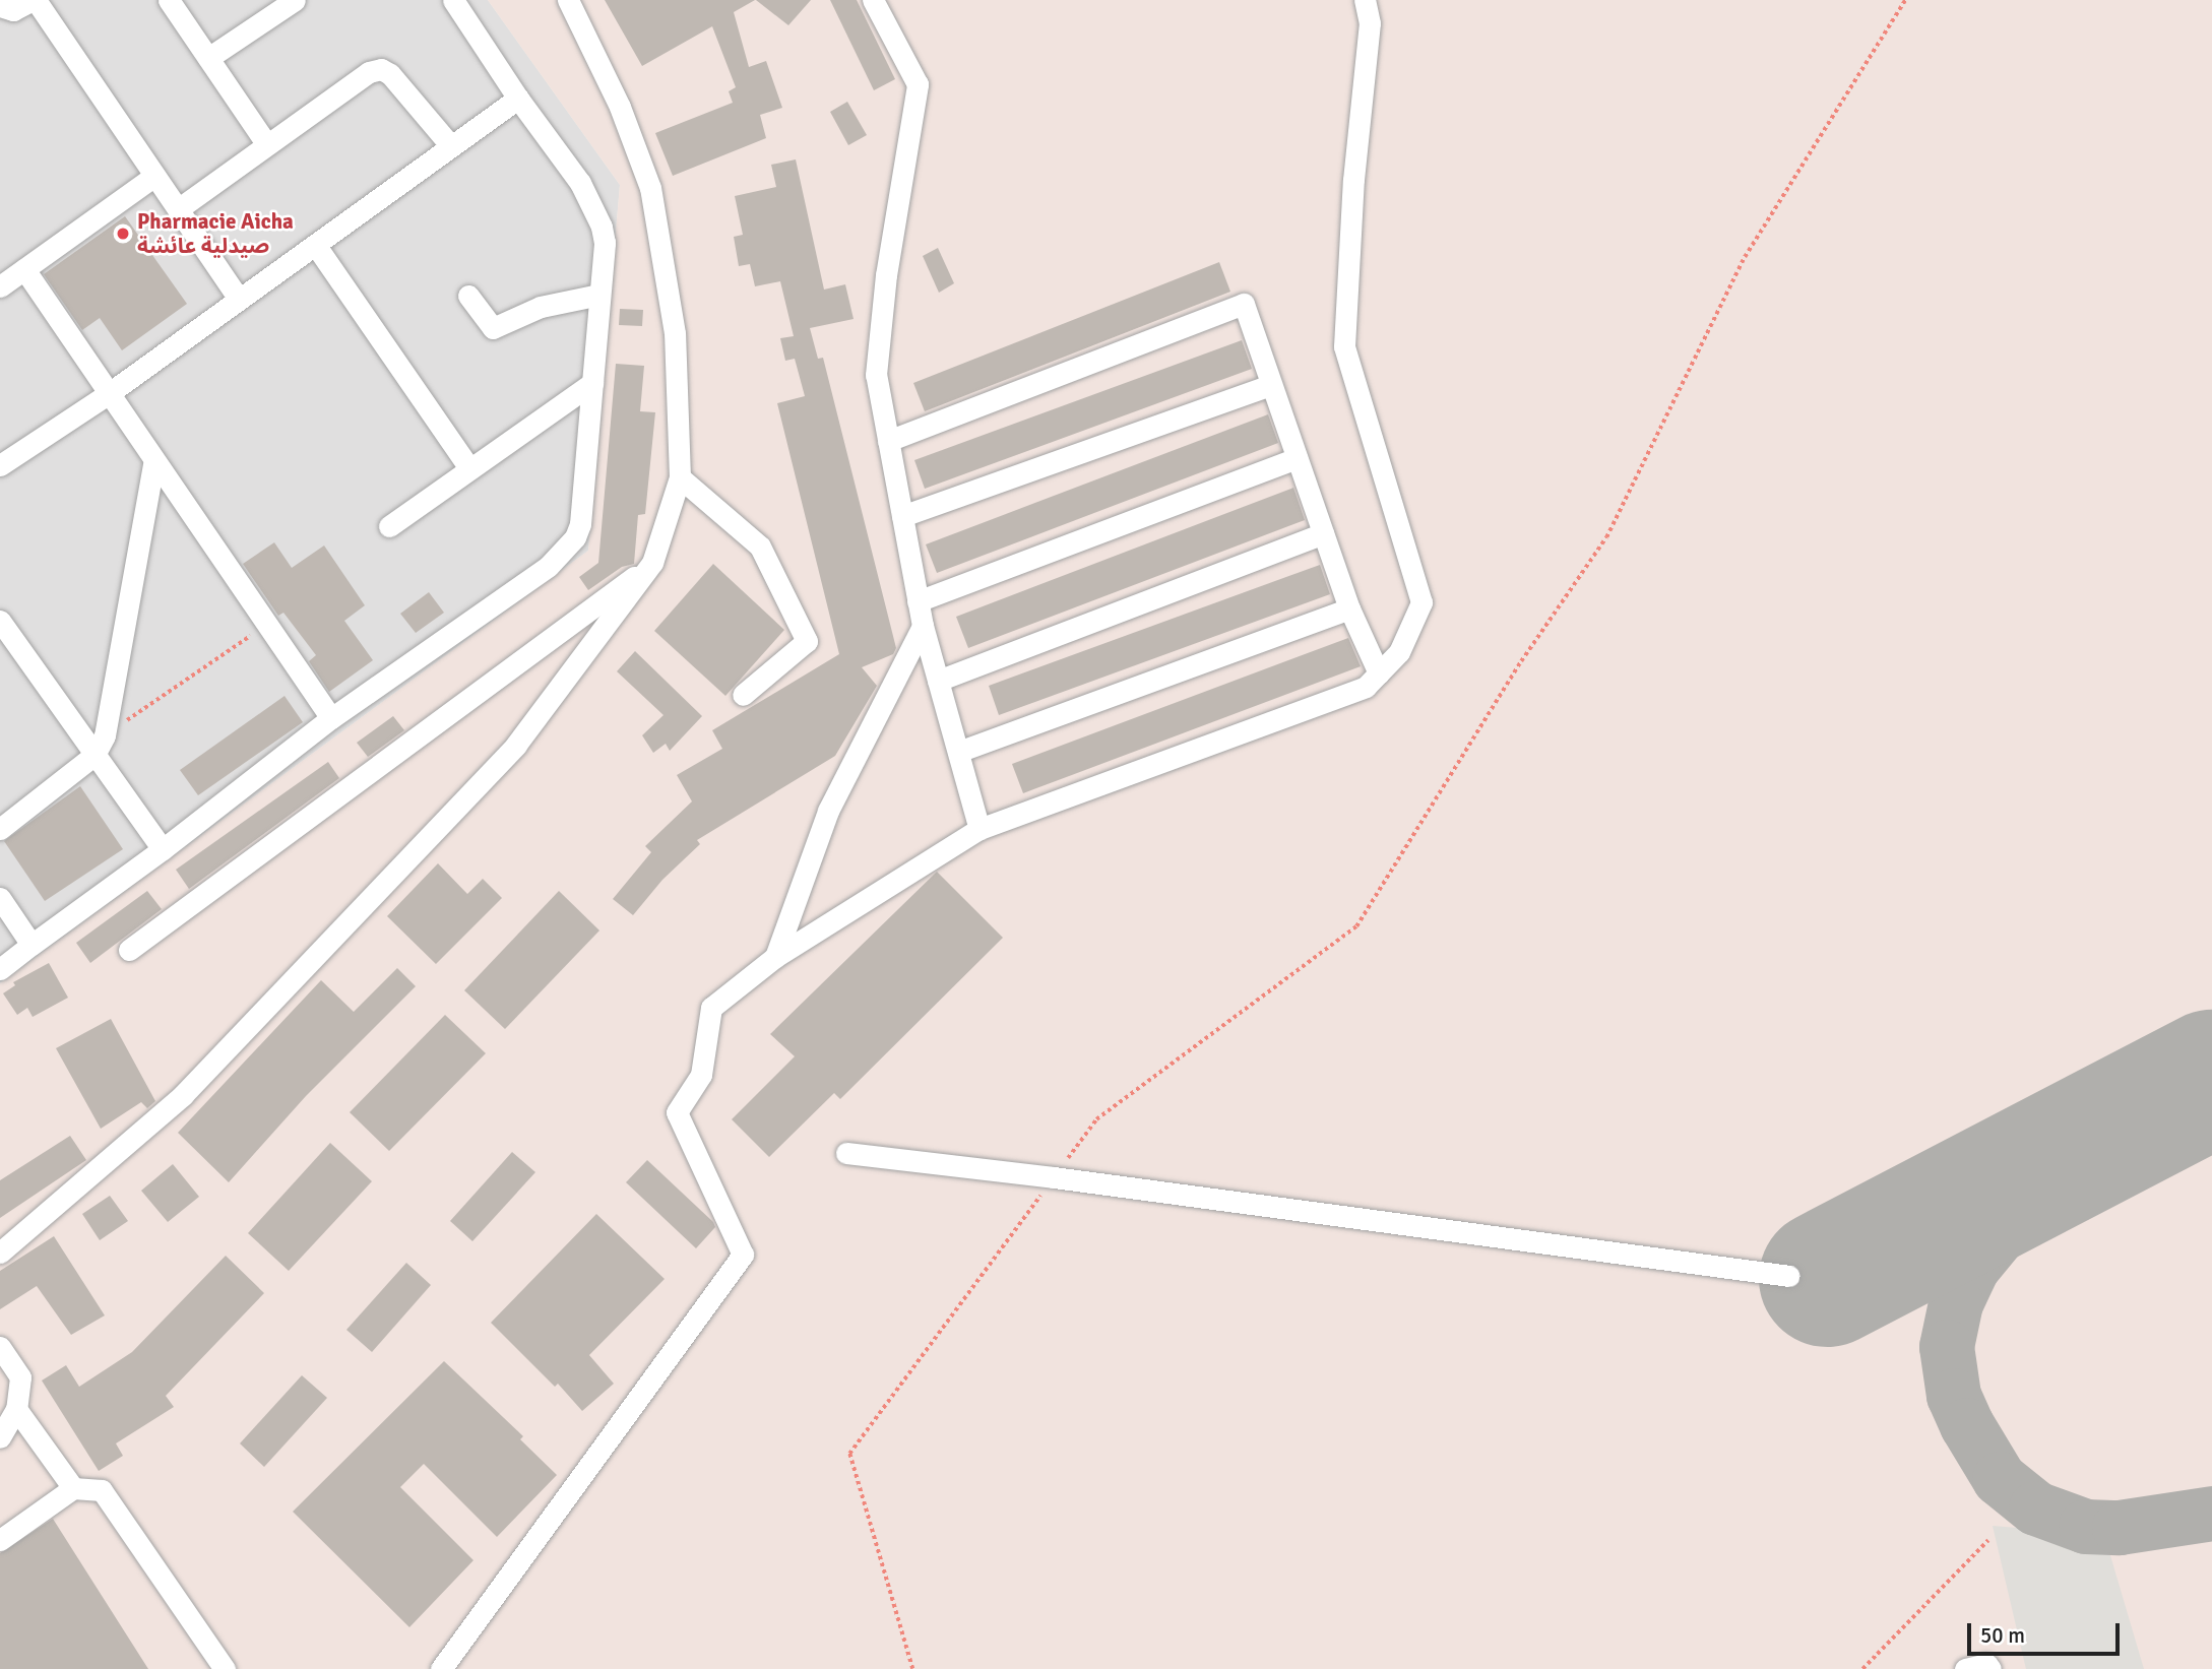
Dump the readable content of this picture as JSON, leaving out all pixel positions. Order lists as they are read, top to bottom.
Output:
{
  "places": ["Pharmacie Aicha صيدلية عائشة"],
  "scale_bar": "50 m"
}
